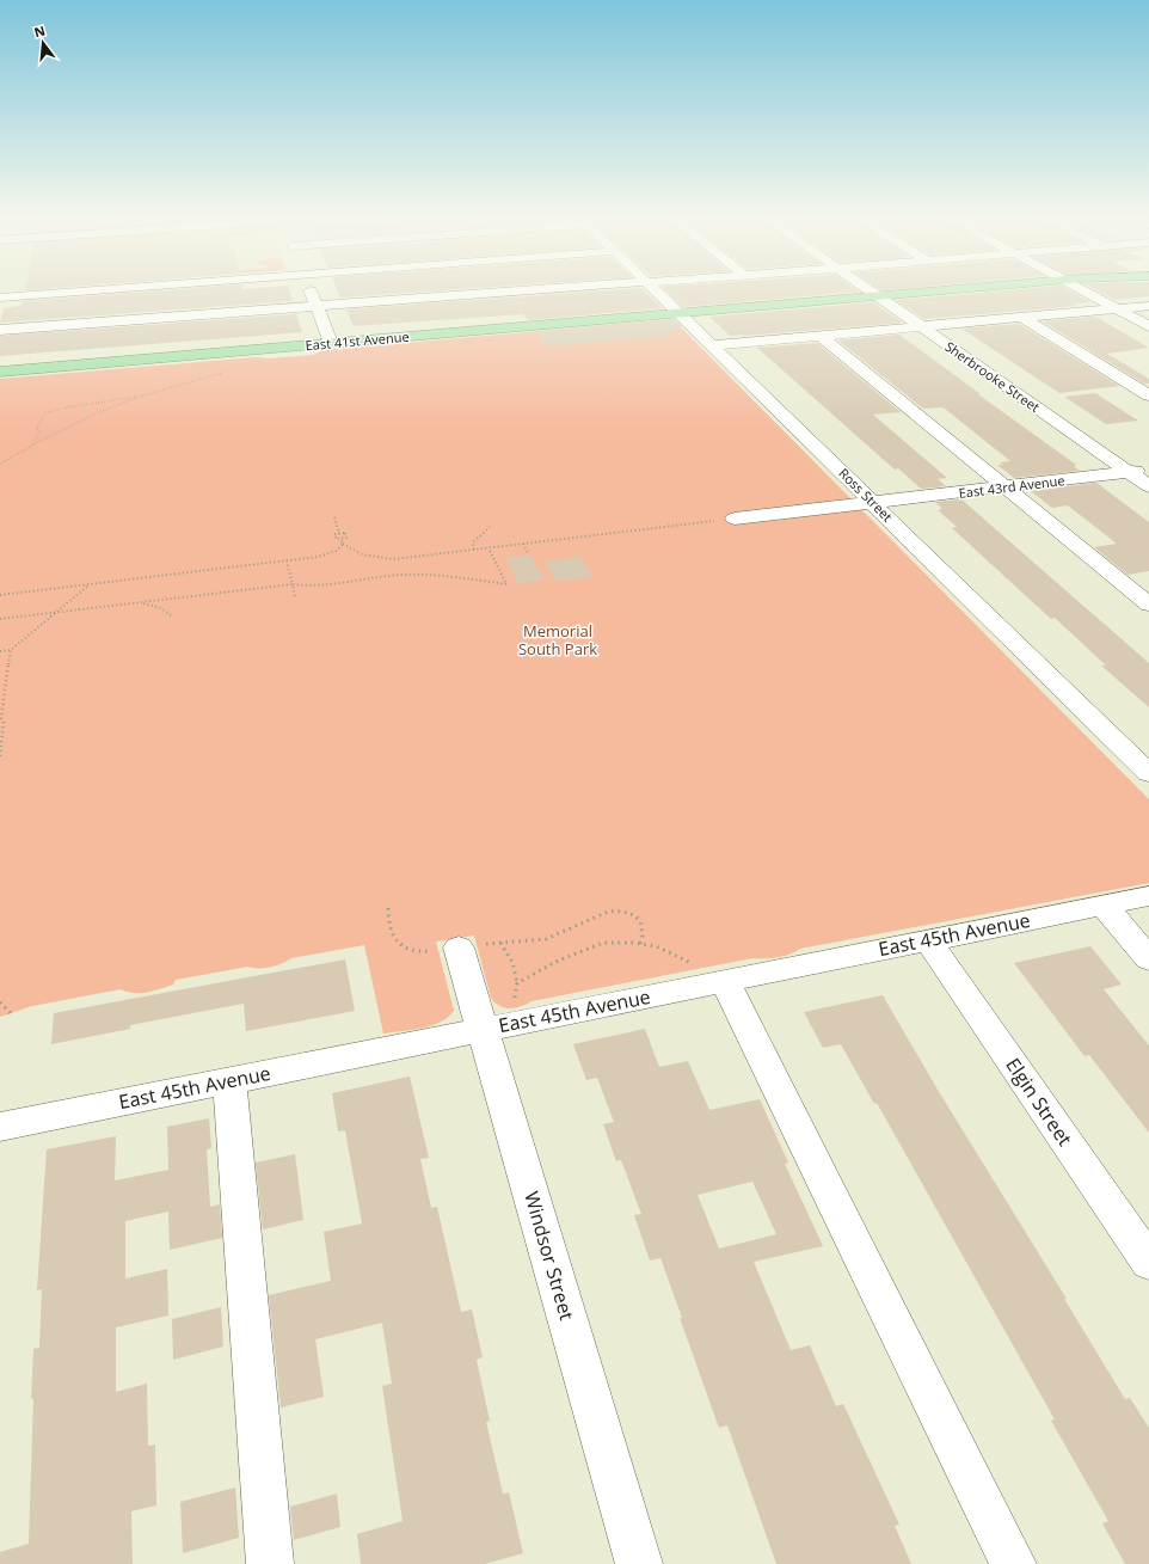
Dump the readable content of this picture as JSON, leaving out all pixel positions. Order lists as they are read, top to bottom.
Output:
{
  "streets": {
    "main road": ["East 41st Avenue"],
    "street": [
      "Sherbrooke Street",
      "East 43rd Avenue",
      "Ross Street",
      "East 45th Avenue",
      "Elgin Street",
      "Windsor Street"
    ]
  },
  "crossings": [
    ["East 41st Avenue", "Sherbrooke Street"],
    ["East 41st Avenue", "Ross Street"],
    ["Sherbrooke Street", "East 43rd Avenue"],
    ["East 43rd Avenue", "Ross Street"],
    ["East 45th Avenue", "Elgin Street"],
    ["East 45th Avenue", "Windsor Street"]
  ],
  "parks": ["Memorial South Park"],
  "north": "top"
}
